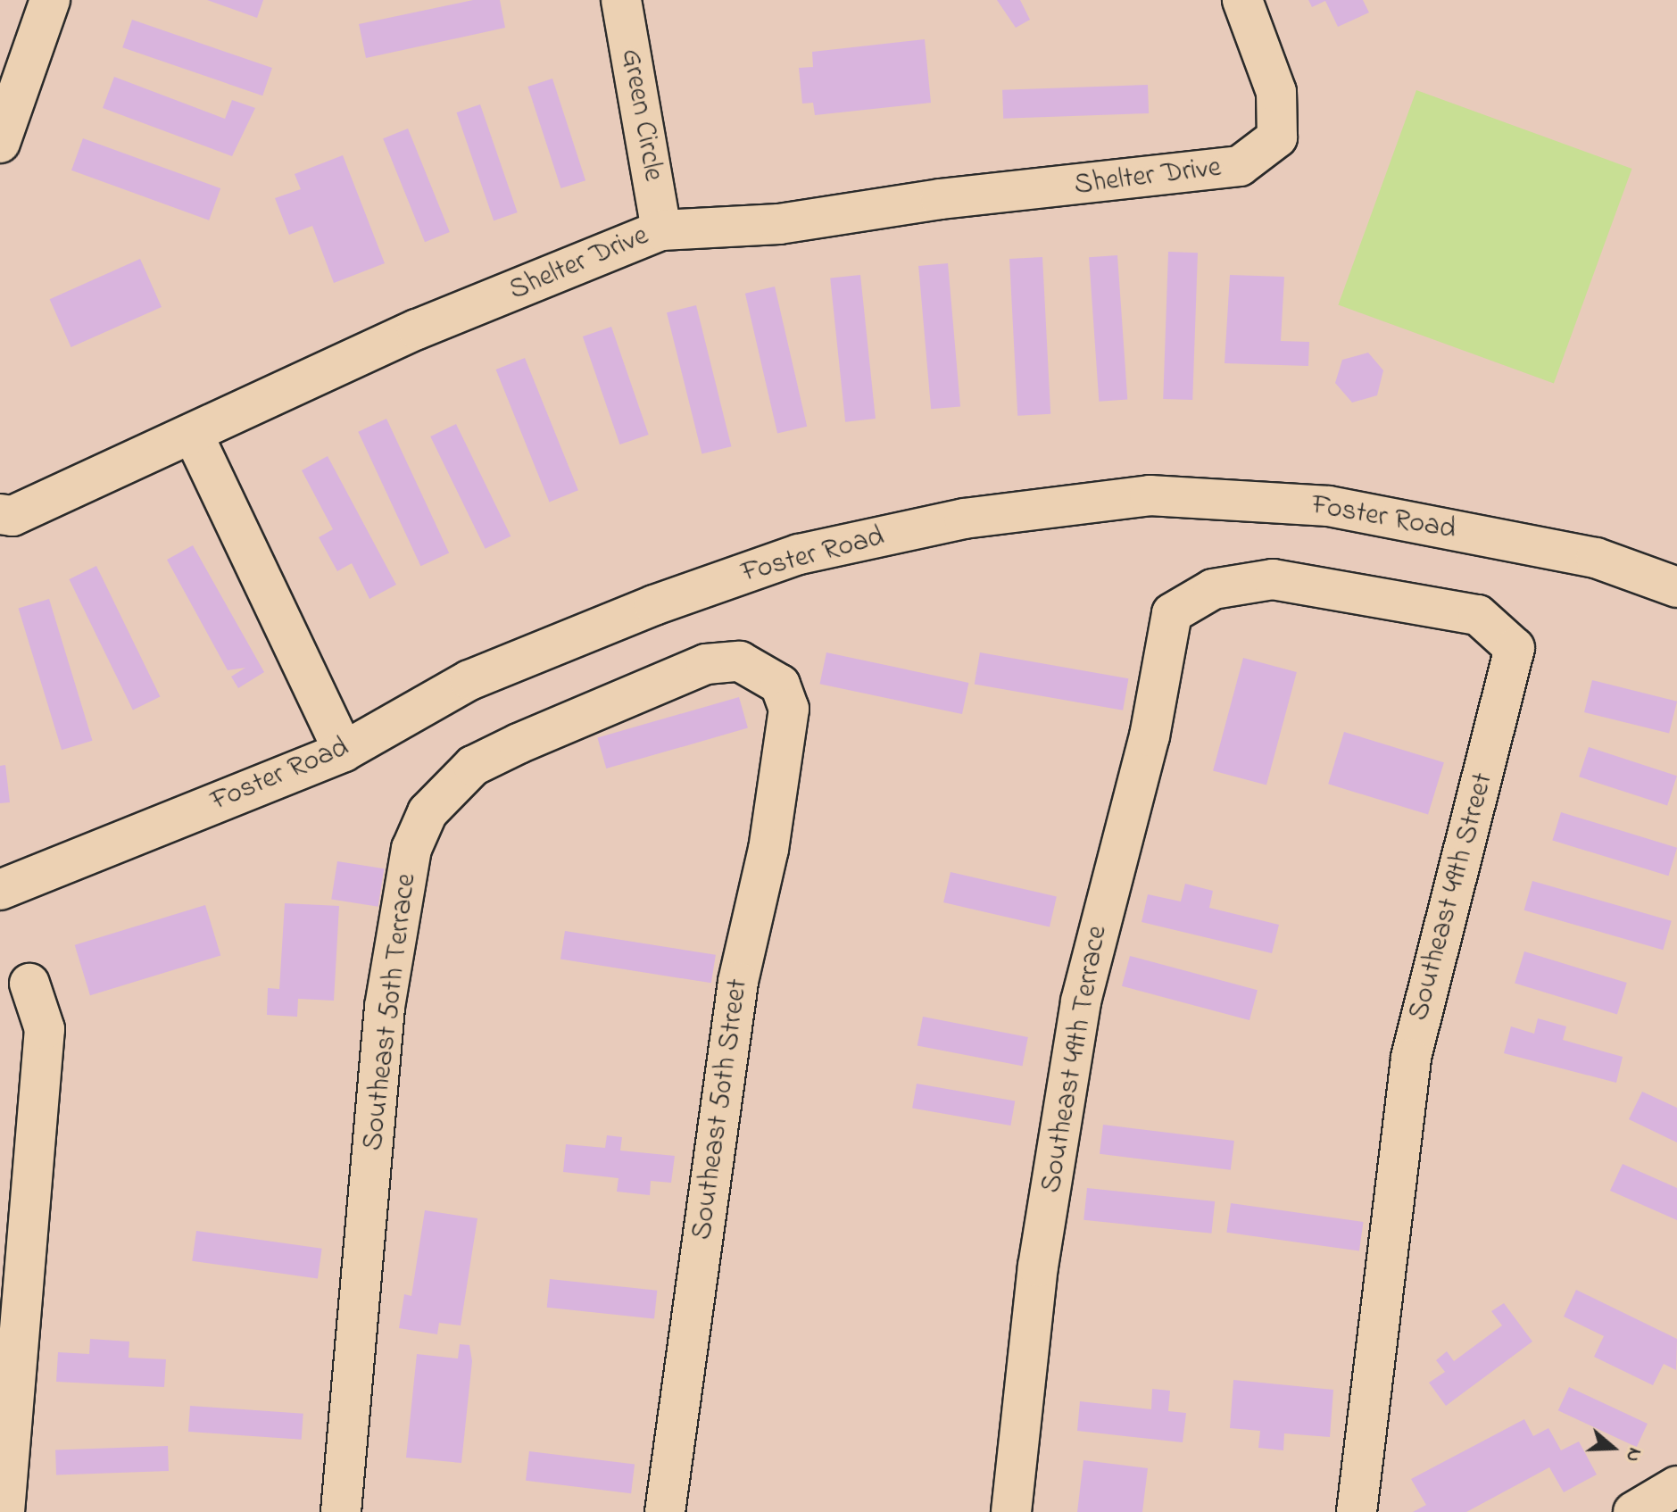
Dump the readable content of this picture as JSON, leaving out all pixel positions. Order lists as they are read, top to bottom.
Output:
{
  "streets": {
    "street": [
      "Green Circle",
      "Shelter Drive",
      "Foster Road",
      "Southeast 49th Street",
      "Southeast 50th Terrace",
      "Southeast 49th Terrace",
      "Southeast 50th Street"
    ]
  },
  "crossings": [
    ["Green Circle", "Shelter Drive"],
    ["Southeast 49th Street", "Southeast 49th Terrace"],
    ["Southeast 50th Terrace", "Southeast 50th Street"]
  ],
  "north": "right"
}
